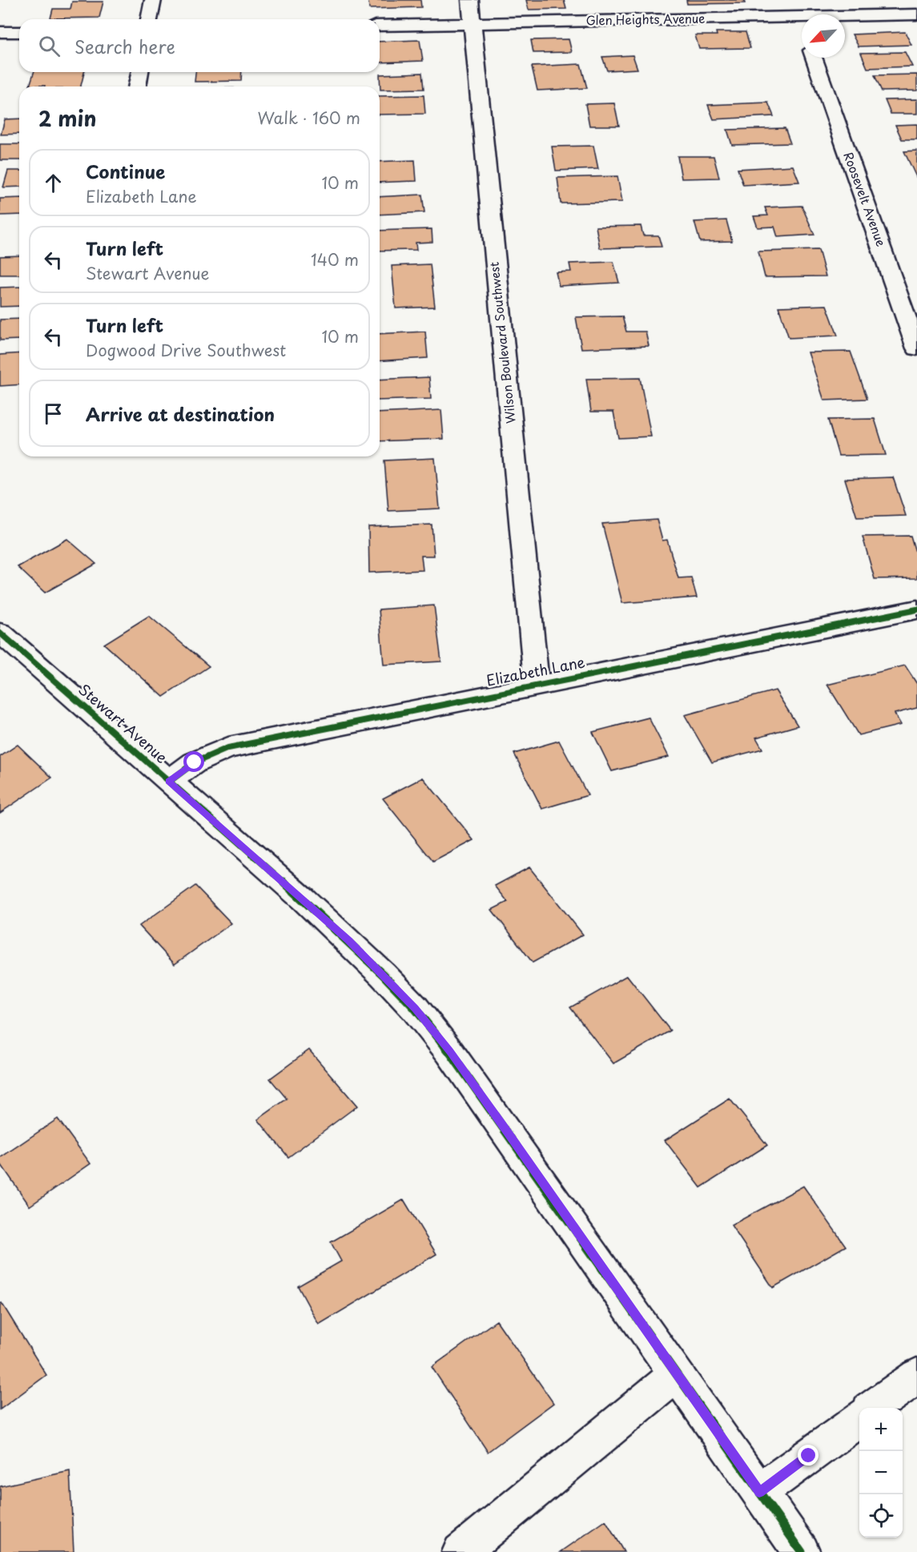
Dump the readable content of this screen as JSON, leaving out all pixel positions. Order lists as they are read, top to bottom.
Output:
{
  "streets": {
    "street": [
      "Glen Heights Avenue",
      "Roosevelt Avenue",
      "Wilson Boulevard Southwest",
      "Elizabeth Lane",
      "Stewart Avenue"
    ]
  },
  "crossings": [
    ["Glen Heights Avenue", "Wilson Boulevard Southwest"],
    ["Wilson Boulevard Southwest", "Elizabeth Lane"],
    ["Elizabeth Lane", "Stewart Avenue"]
  ],
  "north": "bottom left",
  "page": {
    "search": "Search here",
    "heading": ["2 min", "Walk · 160 m"],
    "list": [
      ["Continue", "Elizabeth Lane", "10 m"],
      ["Turn left", "Stewart Avenue", "140 m"],
      ["Turn left", "Dogwood Drive Southwest", "10 m"],
      "Arrive at destination"
    ],
    "map_buttons": ["+", "−"]
  }
}
